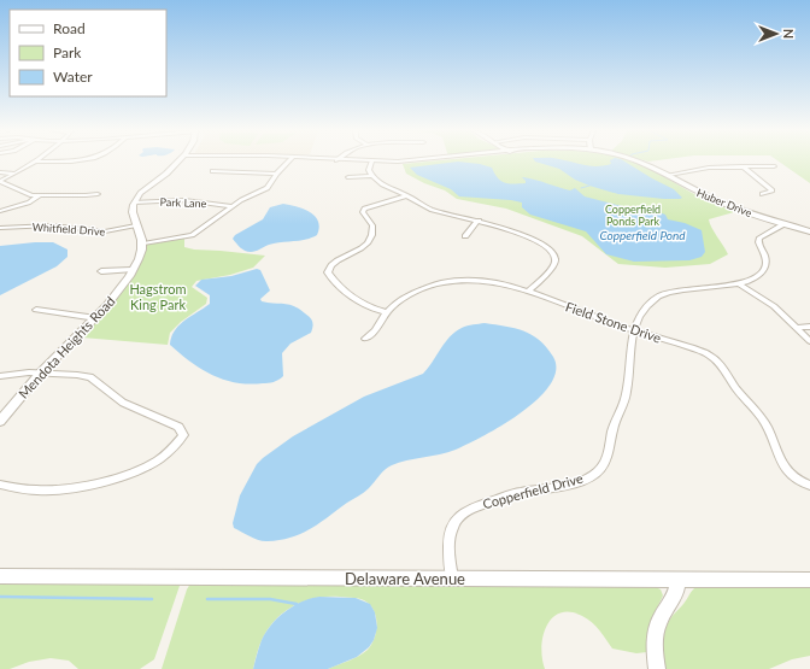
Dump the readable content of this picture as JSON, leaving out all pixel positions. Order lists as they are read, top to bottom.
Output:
{
  "streets": {
    "street": [
      "Park Lane",
      "Huber Drive",
      "Whitfield Drive",
      "Field Stone Drive",
      "Mendota Heights Road",
      "Copperfield Drive",
      "Delaware Avenue"
    ]
  },
  "crossings": [
    ["Huber Drive", "Copperfield Drive"],
    ["Field Stone Drive", "Copperfield Drive"],
    ["Copperfield Drive", "Delaware Avenue"]
  ],
  "water": ["Copperfield Pond"],
  "parks": ["Copperfield Ponds Park", "Hagstrom King Park"],
  "legend": ["Road", "Park", "Water"],
  "north": "right"
}
